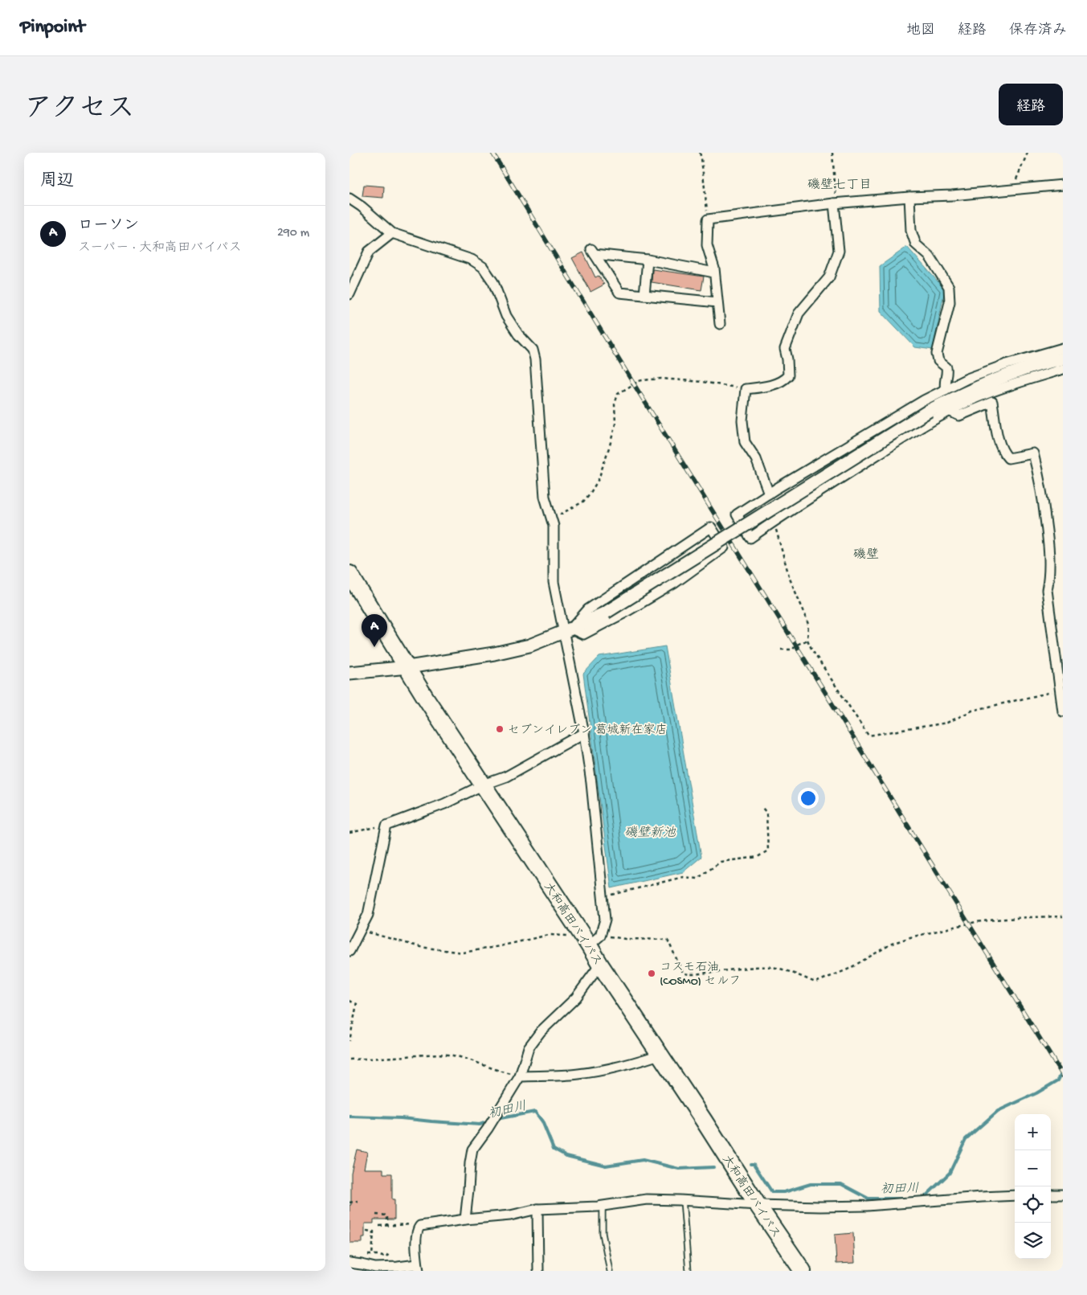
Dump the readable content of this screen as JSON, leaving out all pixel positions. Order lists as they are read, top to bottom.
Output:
{
  "streets": {
    "highway": ["大和高田バイパス"]
  },
  "districts": ["磯壁七丁目", "磯壁"],
  "water": ["磯壁新池", "初田川"],
  "places": ["セブンイレブン 葛城新在家店", "コスモ石油 (COSMO) セルフ"],
  "page": {
    "header": "Pinpoint",
    "nav": ["地図", "経路", "保存済み"],
    "title": "アクセス",
    "buttons": "経路",
    "heading": "周辺",
    "list": [
      {
        "mark": "A",
        "name": "ローソン",
        "note": "スーパー · 大和高田バイパス",
        "value": "290 m"
      }
    ],
    "pins": "A",
    "map_buttons": ["+", "−"]
  }
}
